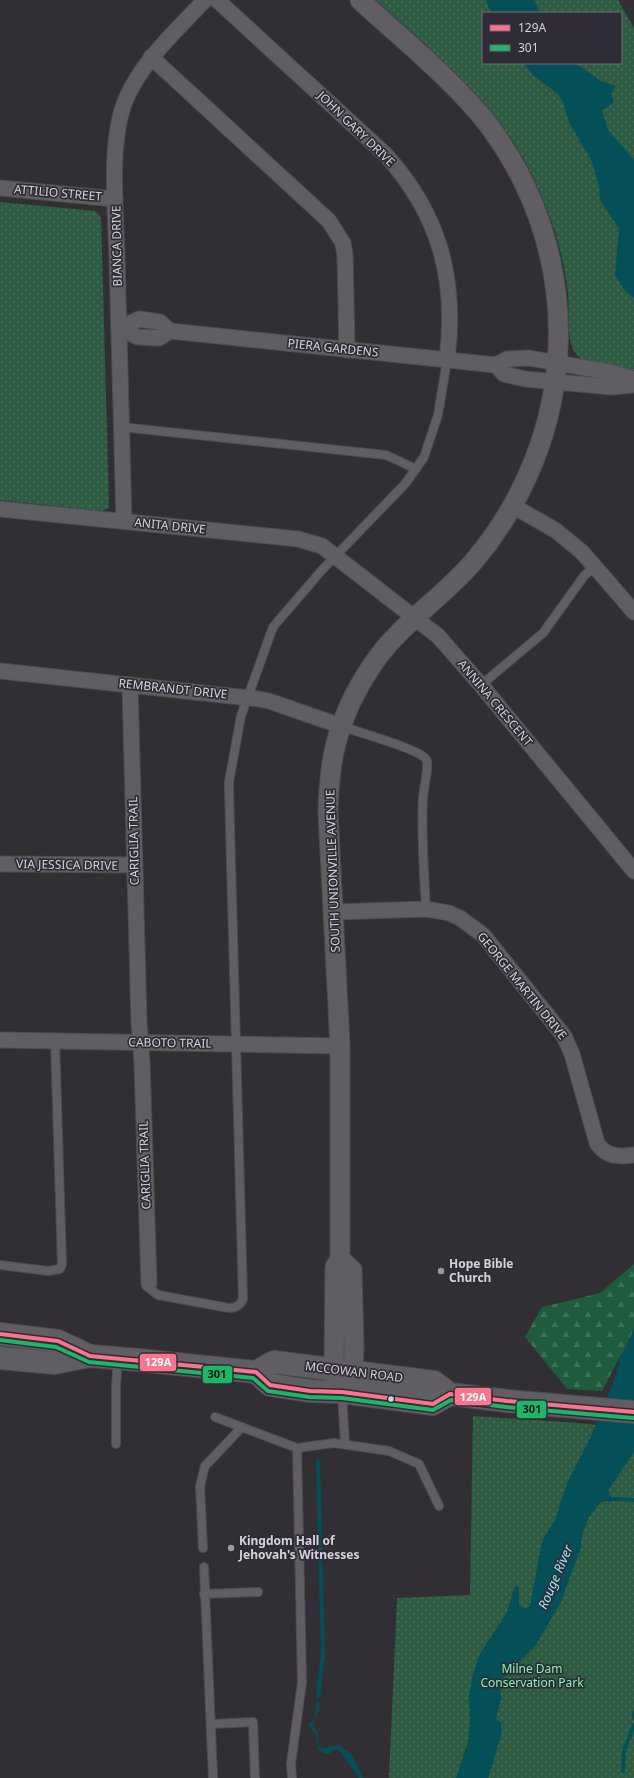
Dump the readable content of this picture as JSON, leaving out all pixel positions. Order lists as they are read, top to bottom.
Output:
{
  "streets": {
    "main road": ["MCCOWAN ROAD"],
    "street": [
      "JOHN GARY DRIVE",
      "ATTILIO STREET",
      "BIANCA DRIVE",
      "PIERA GARDENS",
      "ANITA DRIVE",
      "REMBRANDT DRIVE",
      "ANNINA CRESCENT",
      "CARIGLIA TRAIL",
      "VIA JESSICA DRIVE",
      "SOUTH UNIONVILLE AVENUE",
      "GEORGE MARTIN DRIVE",
      "CABOTO TRAIL"
    ]
  },
  "crossings": [
    ["JOHN GARY DRIVE", "PIERA GARDENS"],
    ["JOHN GARY DRIVE", "CARIGLIA TRAIL"],
    ["ATTILIO STREET", "BIANCA DRIVE"],
    ["BIANCA DRIVE", "PIERA GARDENS"],
    ["BIANCA DRIVE", "ANITA DRIVE"],
    ["PIERA GARDENS", "CARIGLIA TRAIL"],
    ["PIERA GARDENS", "SOUTH UNIONVILLE AVENUE"],
    ["ANITA DRIVE", "ANNINA CRESCENT"],
    ["ANITA DRIVE", "CARIGLIA TRAIL"],
    ["REMBRANDT DRIVE", "CARIGLIA TRAIL"],
    ["REMBRANDT DRIVE", "SOUTH UNIONVILLE AVENUE"],
    ["ANNINA CRESCENT", "CARIGLIA TRAIL"],
    ["ANNINA CRESCENT", "SOUTH UNIONVILLE AVENUE"],
    ["CARIGLIA TRAIL", "VIA JESSICA DRIVE"],
    ["CARIGLIA TRAIL", "CABOTO TRAIL"],
    ["SOUTH UNIONVILLE AVENUE", "GEORGE MARTIN DRIVE"],
    ["SOUTH UNIONVILLE AVENUE", "CABOTO TRAIL"],
    ["SOUTH UNIONVILLE AVENUE", "MCCOWAN ROAD"]
  ],
  "water": ["Rouge River"],
  "parks": ["Milne Dam Conservation Park"],
  "places": ["Hope Bible Church", "Kingdom Hall of Jehovah's Witnesses"],
  "lines": ["transit line 129A", "transit line 301"],
  "legend": ["129A", "301"]
}
